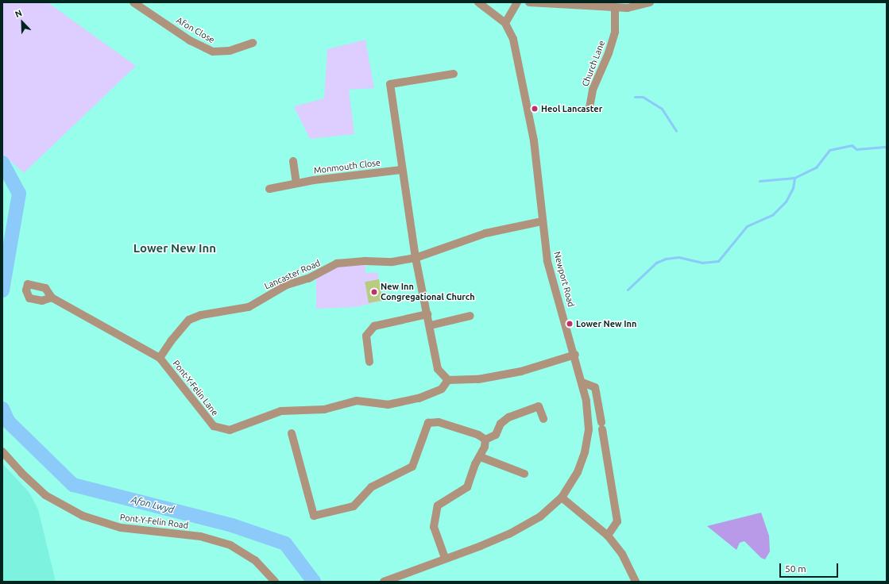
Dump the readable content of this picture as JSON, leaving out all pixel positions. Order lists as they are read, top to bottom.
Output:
{
  "streets": {
    "street": [
      "Afon Close",
      "Church Lane",
      "Monmouth Close",
      "Lancaster Road",
      "Newport Road",
      "Pont-Y-Felin Lane",
      "Pont-Y-Felin Road"
    ]
  },
  "crossings": [
    ["Lancaster Road", "Newport Road"],
    ["Lancaster Road", "Pont-Y-Felin Lane"]
  ],
  "districts": ["Lower New Inn"],
  "water": ["Afon Lwyd"],
  "places": ["Heol Lancaster", "New Inn Congregational Church", "Lower New Inn"],
  "scale_bar": "50 m",
  "north": "top left"
}
